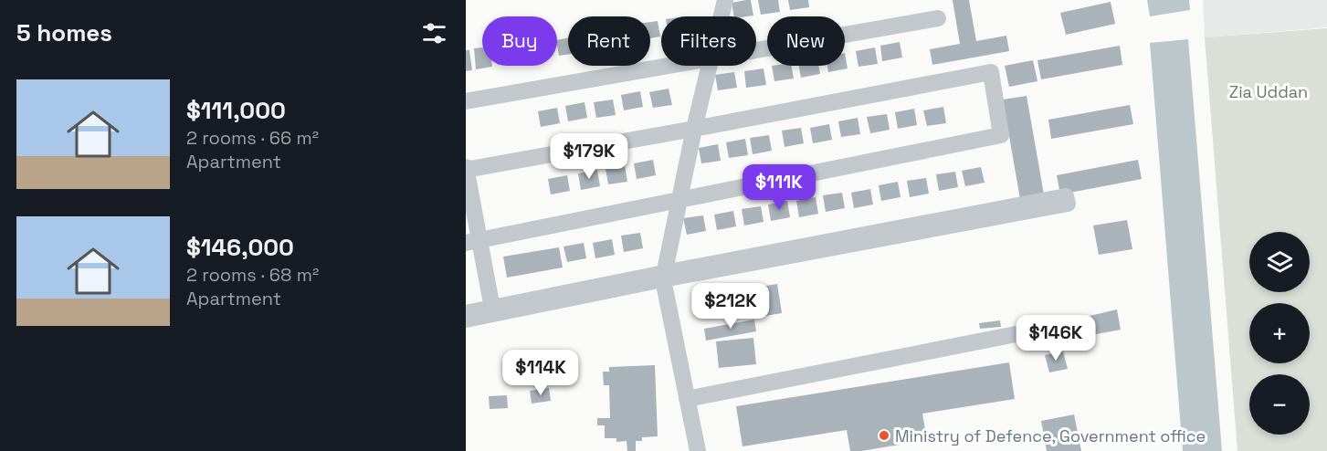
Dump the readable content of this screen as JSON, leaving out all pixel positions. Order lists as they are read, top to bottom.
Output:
{
  "parks": ["Zia Uddan"],
  "places": ["Ministry of Defence, Government office"],
  "page": {
    "heading": "5 homes",
    "chip": [
      "Buy",
      "Rent",
      "Filters",
      "New"
    ],
    "list": [
      {
        "name": "$111,000",
        "note": "2 rooms · 66 m² · Apartment"
      },
      {
        "name": "$146,000",
        "note": "2 rooms · 68 m² · Apartment"
      }
    ],
    "price": [
      "$179K",
      "$111K",
      "$212K",
      "$146K",
      "$114K"
    ],
    "map_buttons": ["+", "−"]
  }
}
